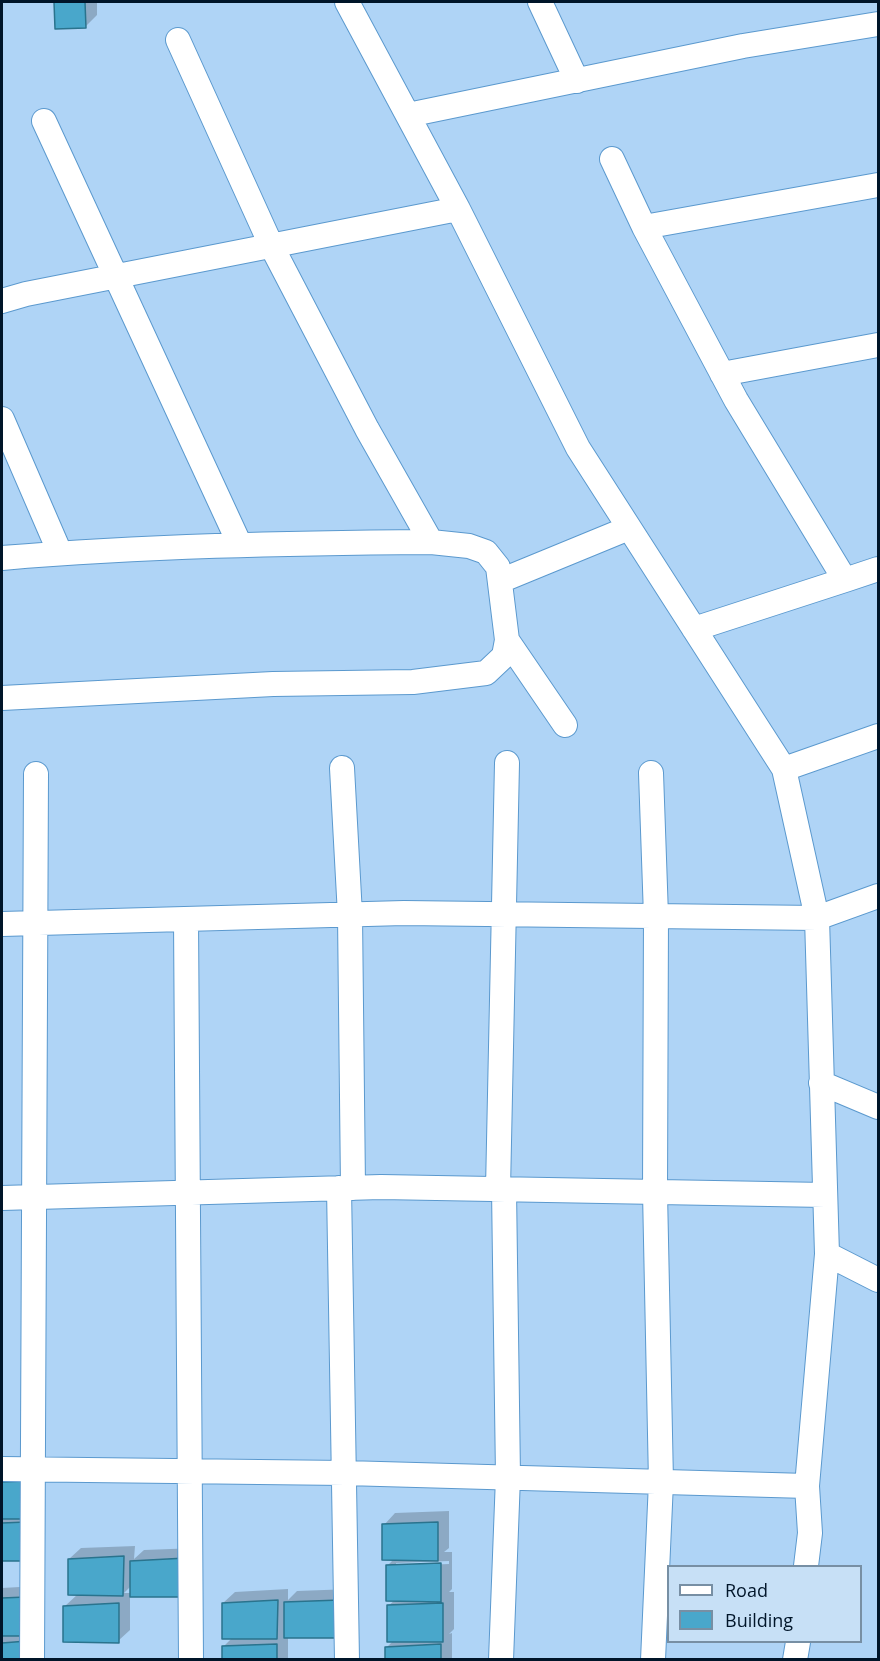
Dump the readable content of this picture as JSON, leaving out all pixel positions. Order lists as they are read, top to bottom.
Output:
{
  "legend": ["Road", "Building"]
}
